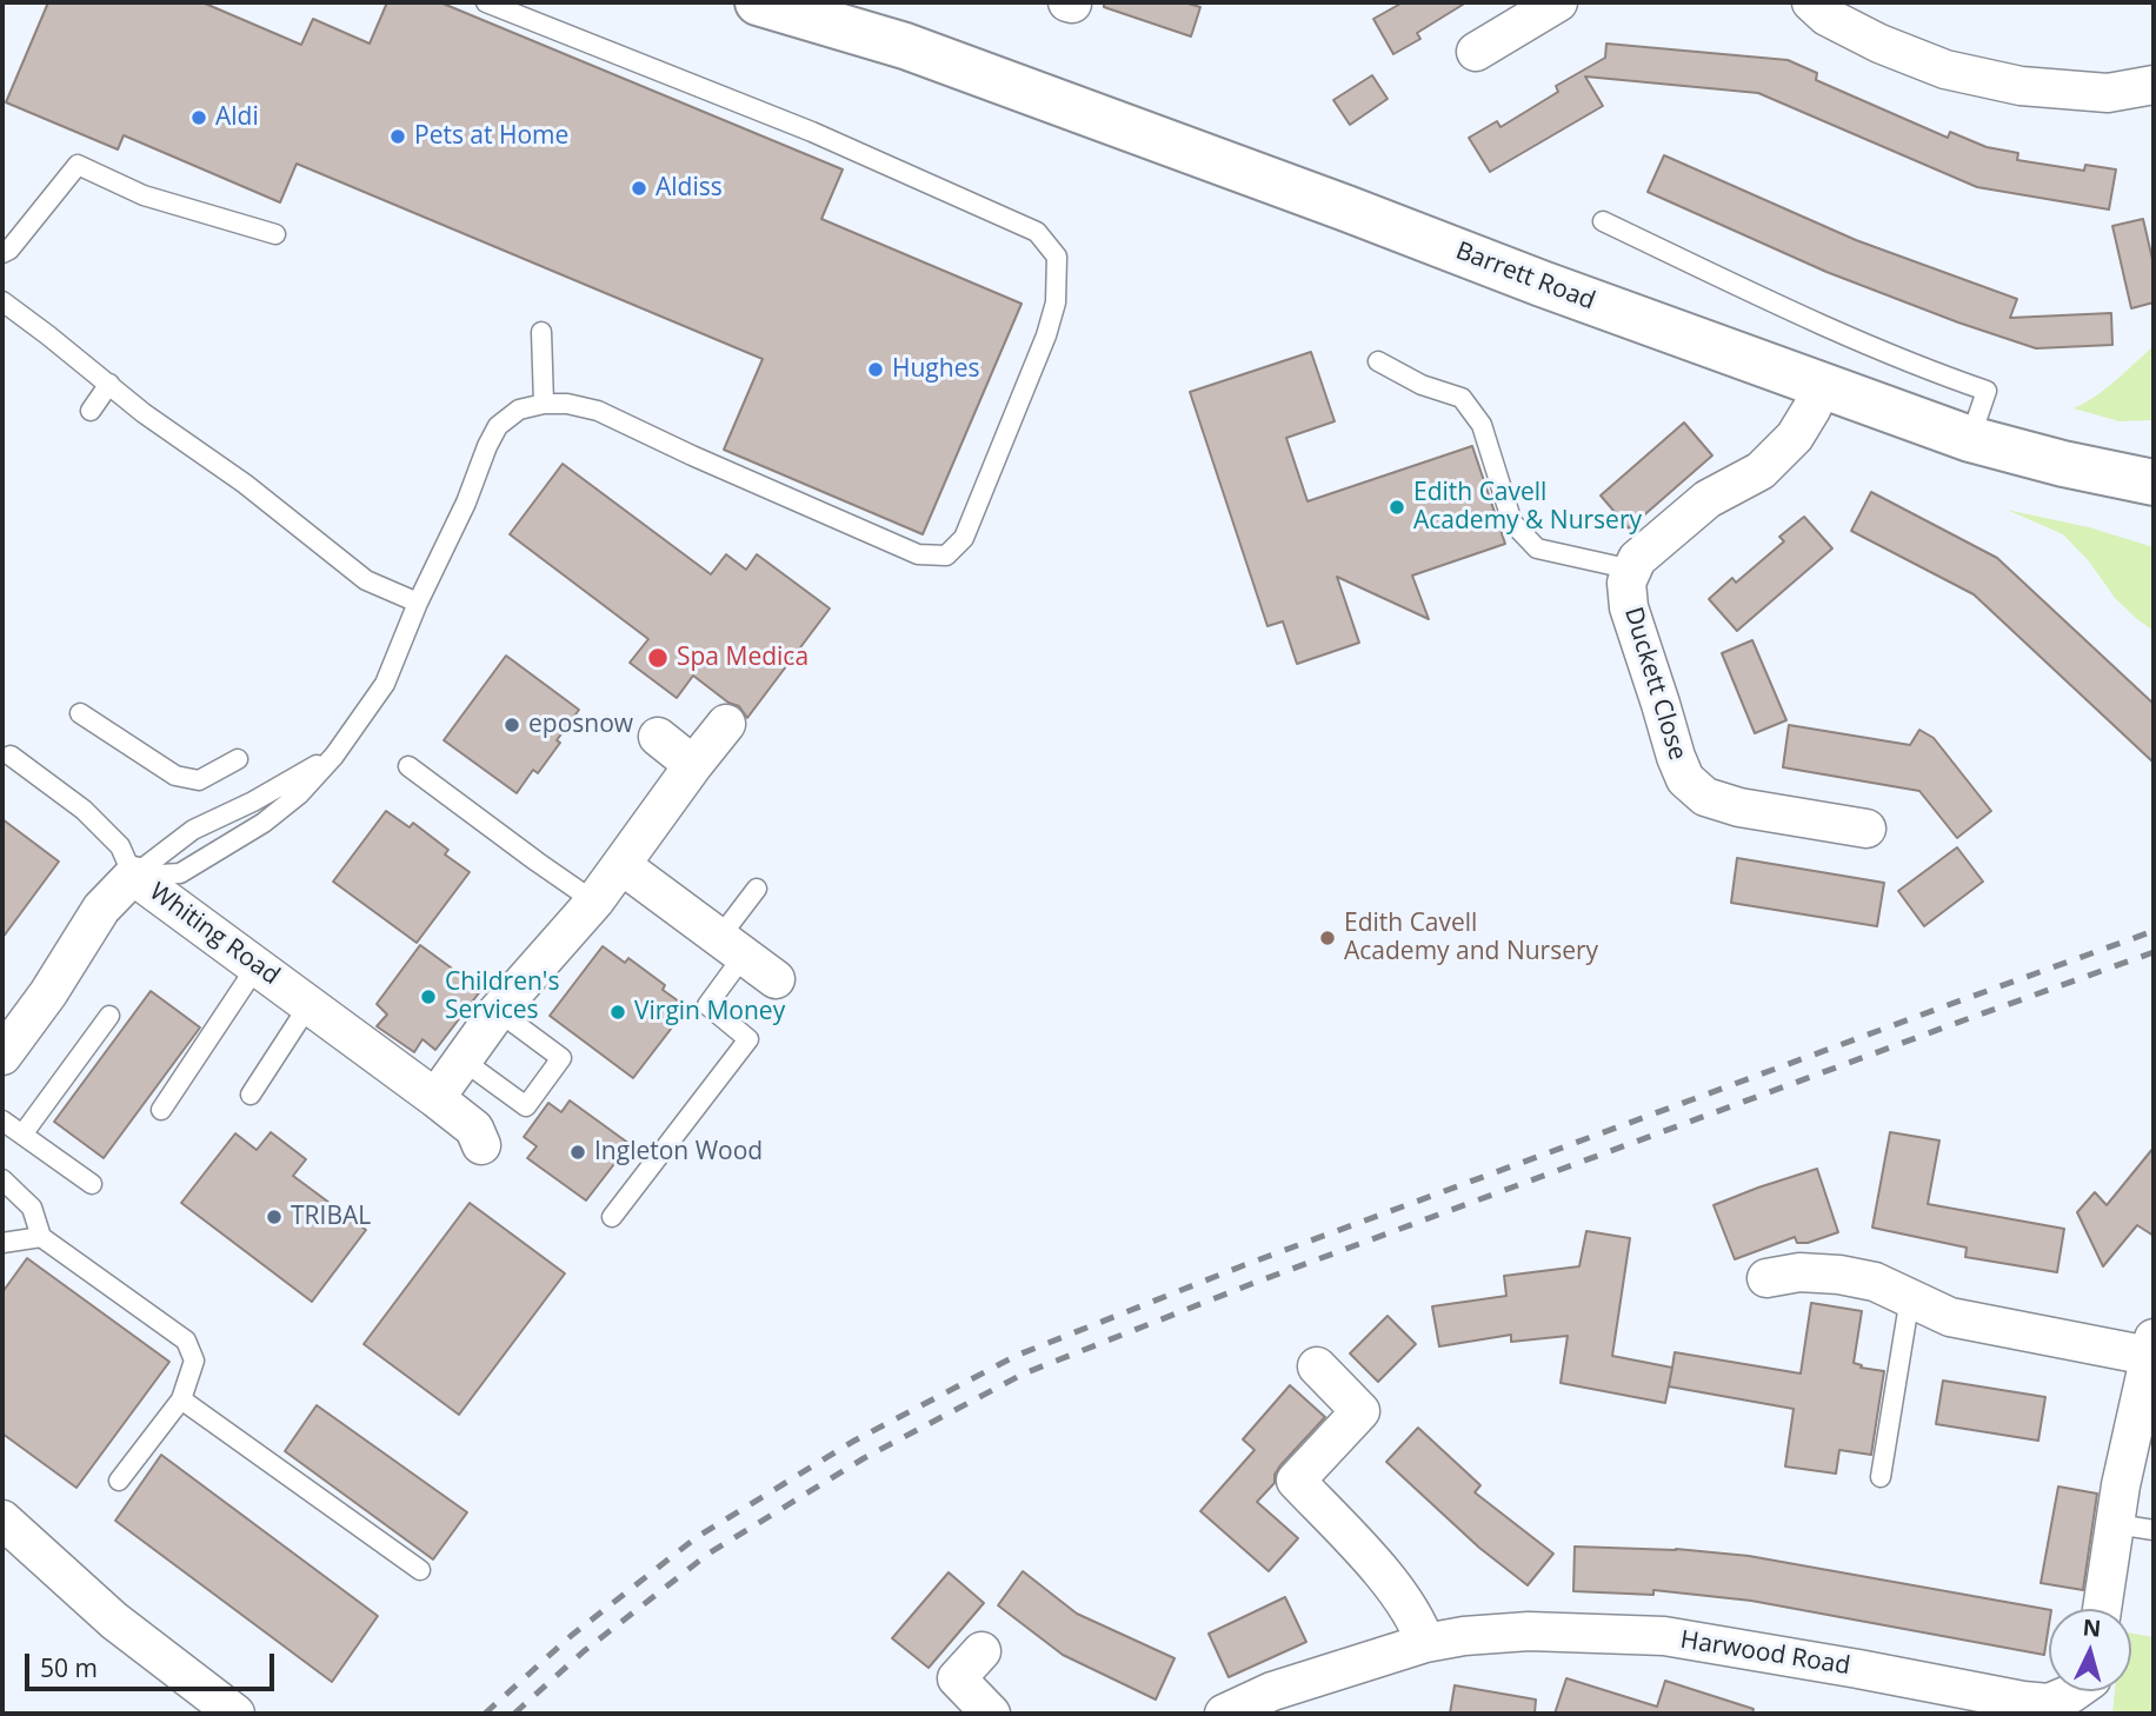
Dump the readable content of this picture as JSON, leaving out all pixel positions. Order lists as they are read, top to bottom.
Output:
{
  "streets": {
    "highway": ["Barrett Road"],
    "street": ["Duckett Close", "Whiting Road", "Harwood Road"]
  },
  "places": [
    "Aldi",
    "Pets at Home",
    "Aldiss",
    "Hughes",
    "Edith Cavell Academy & Nursery",
    "Spa Medica",
    "eposnow",
    "Edith Cavell Academy and Nursery",
    "Children's Services",
    "Virgin Money",
    "Ingleton Wood",
    "TRIBAL"
  ],
  "scale_bar": "50 m",
  "north": "top"
}
